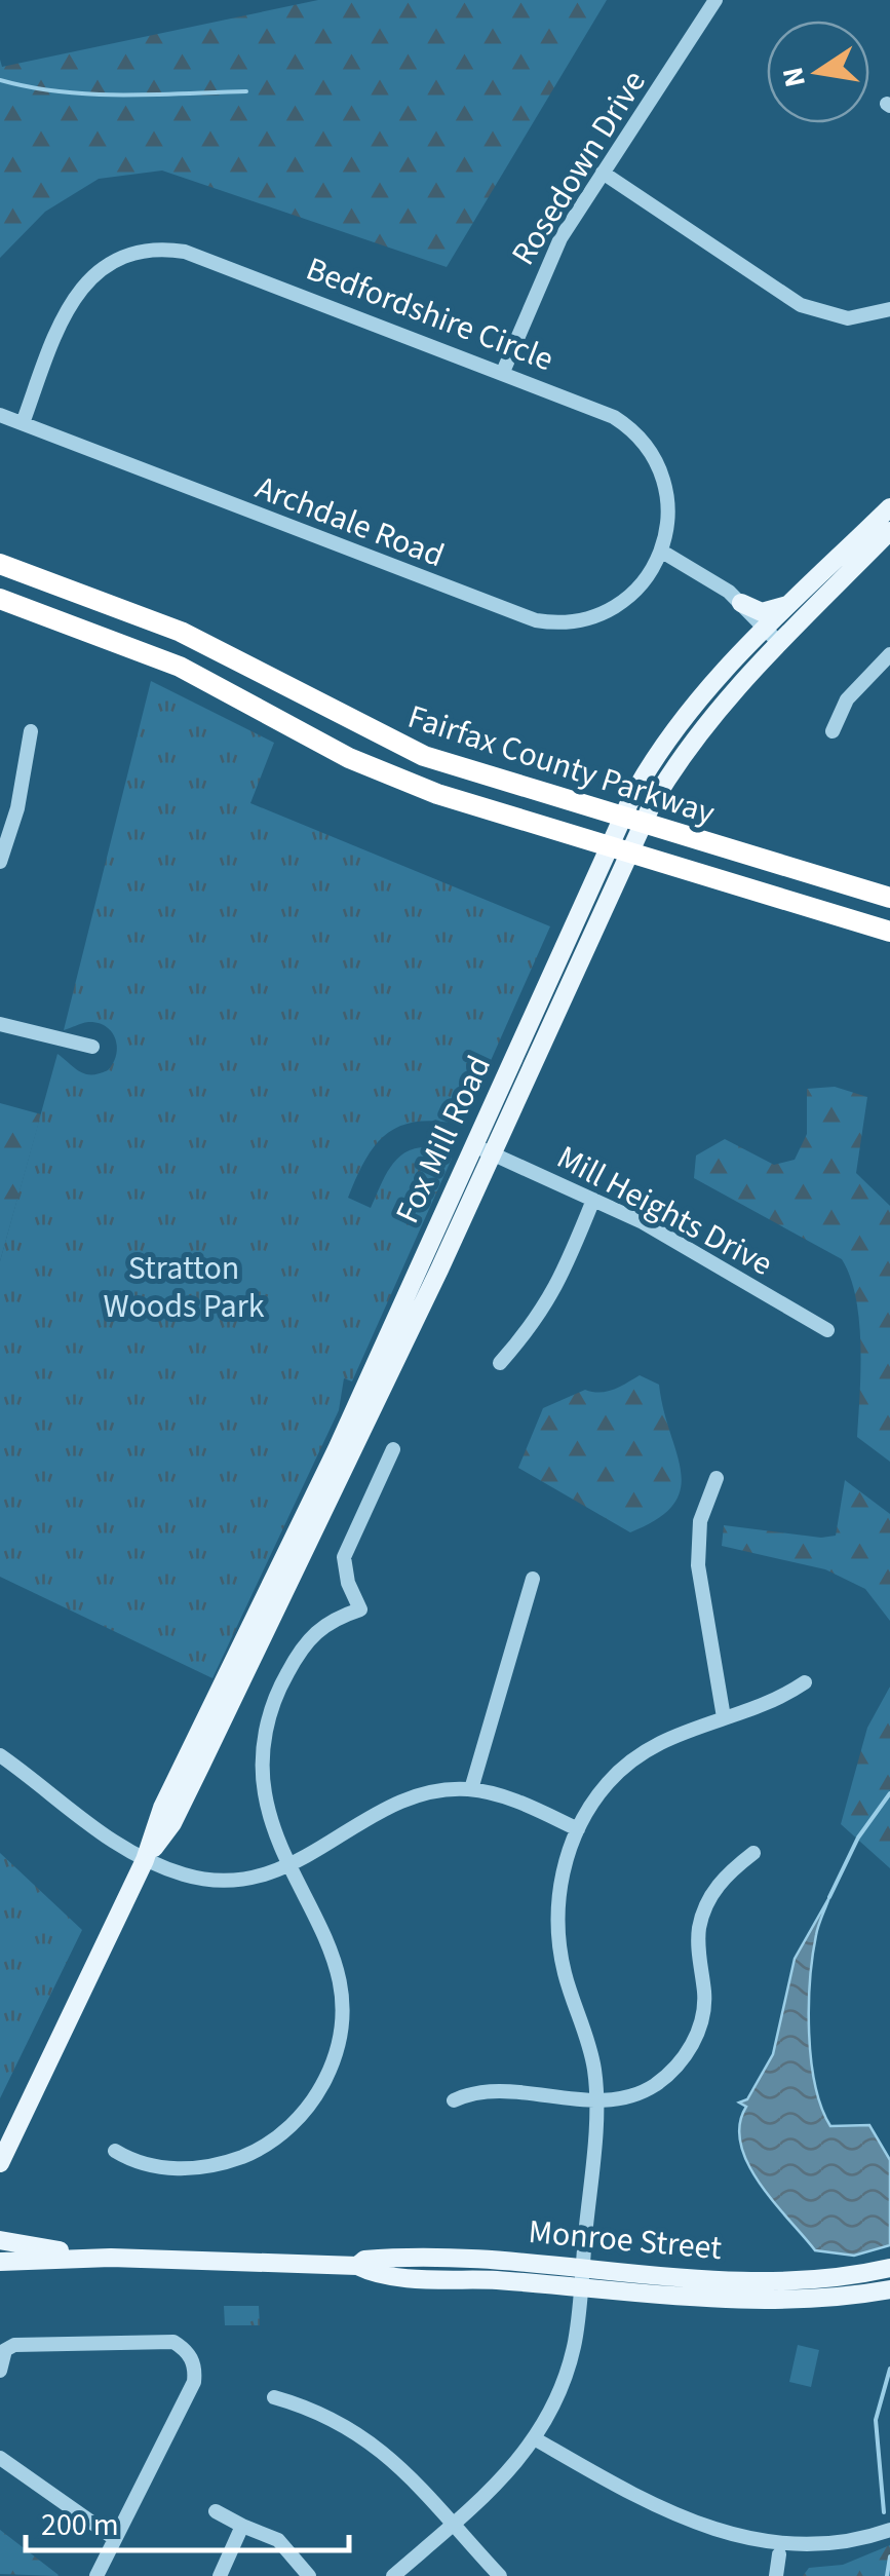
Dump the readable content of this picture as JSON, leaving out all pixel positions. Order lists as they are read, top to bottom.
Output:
{
  "streets": {
    "highway": ["Fairfax County Parkway"],
    "main road": ["Fox Mill Road", "Monroe Street"],
    "street": [
      "Rosedown Drive",
      "Bedfordshire Circle",
      "Archdale Road",
      "Mill Heights Drive"
    ]
  },
  "crossings": [
    ["Rosedown Drive", "Bedfordshire Circle"],
    ["Bedfordshire Circle", "Archdale Road"],
    ["Fairfax County Parkway", "Fox Mill Road"],
    ["Fox Mill Road", "Mill Heights Drive"]
  ],
  "parks": ["Stratton Woods Park"],
  "scale_bar": "200 m",
  "north": "left"
}
